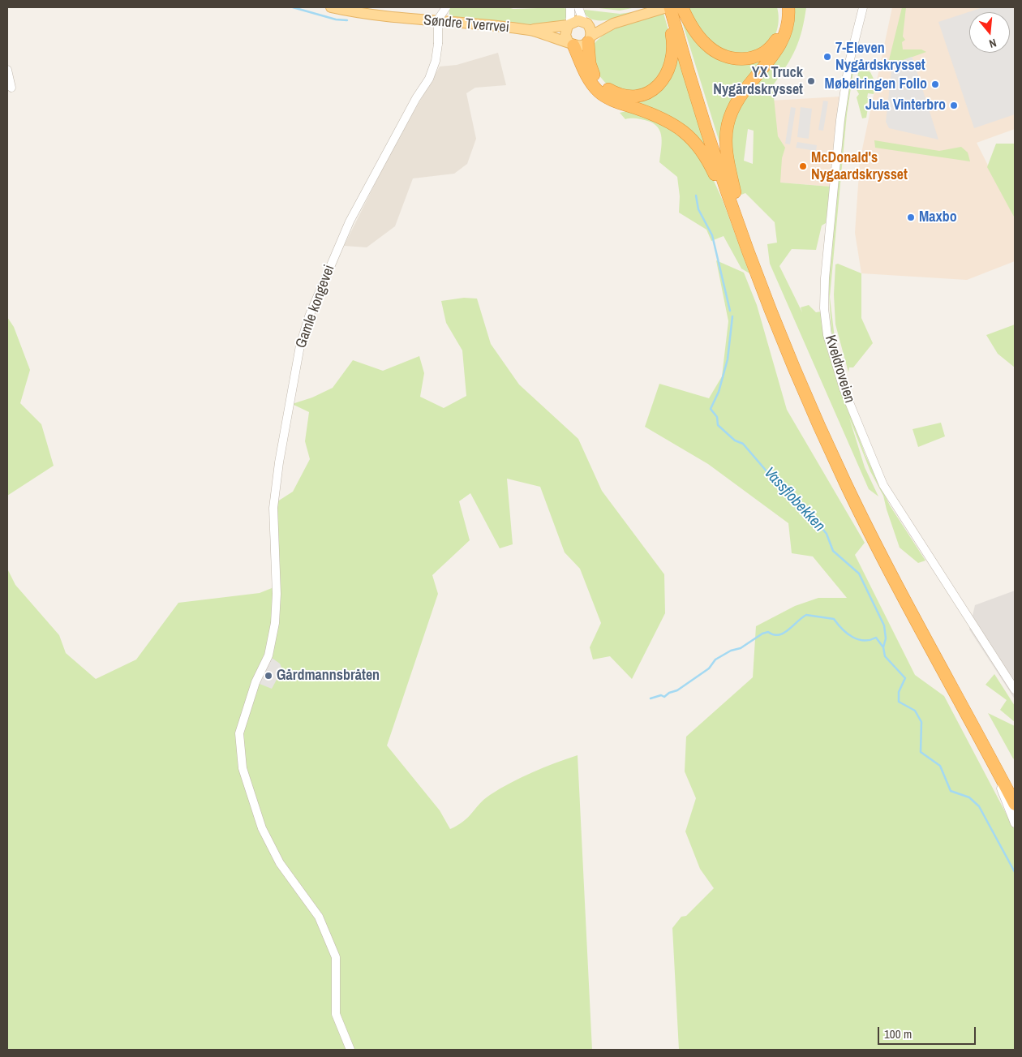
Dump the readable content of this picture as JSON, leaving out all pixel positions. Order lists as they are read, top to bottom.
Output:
{
  "streets": {
    "main road": ["Søndre Tverrvei"],
    "street": ["Gamle kongevei", "Kveldroveien"]
  },
  "water": ["Vassflobekken"],
  "places": [
    "7-Eleven Nygårdskrysset",
    "YX Truck Nygårdskrysset",
    "Møbelringen Follo",
    "Jula Vinterbro",
    "McDonald's Nygaardskrysset",
    "Maxbo",
    "Gårdmannsbråten"
  ],
  "scale_bar": "100 m",
  "north": "bottom"
}
